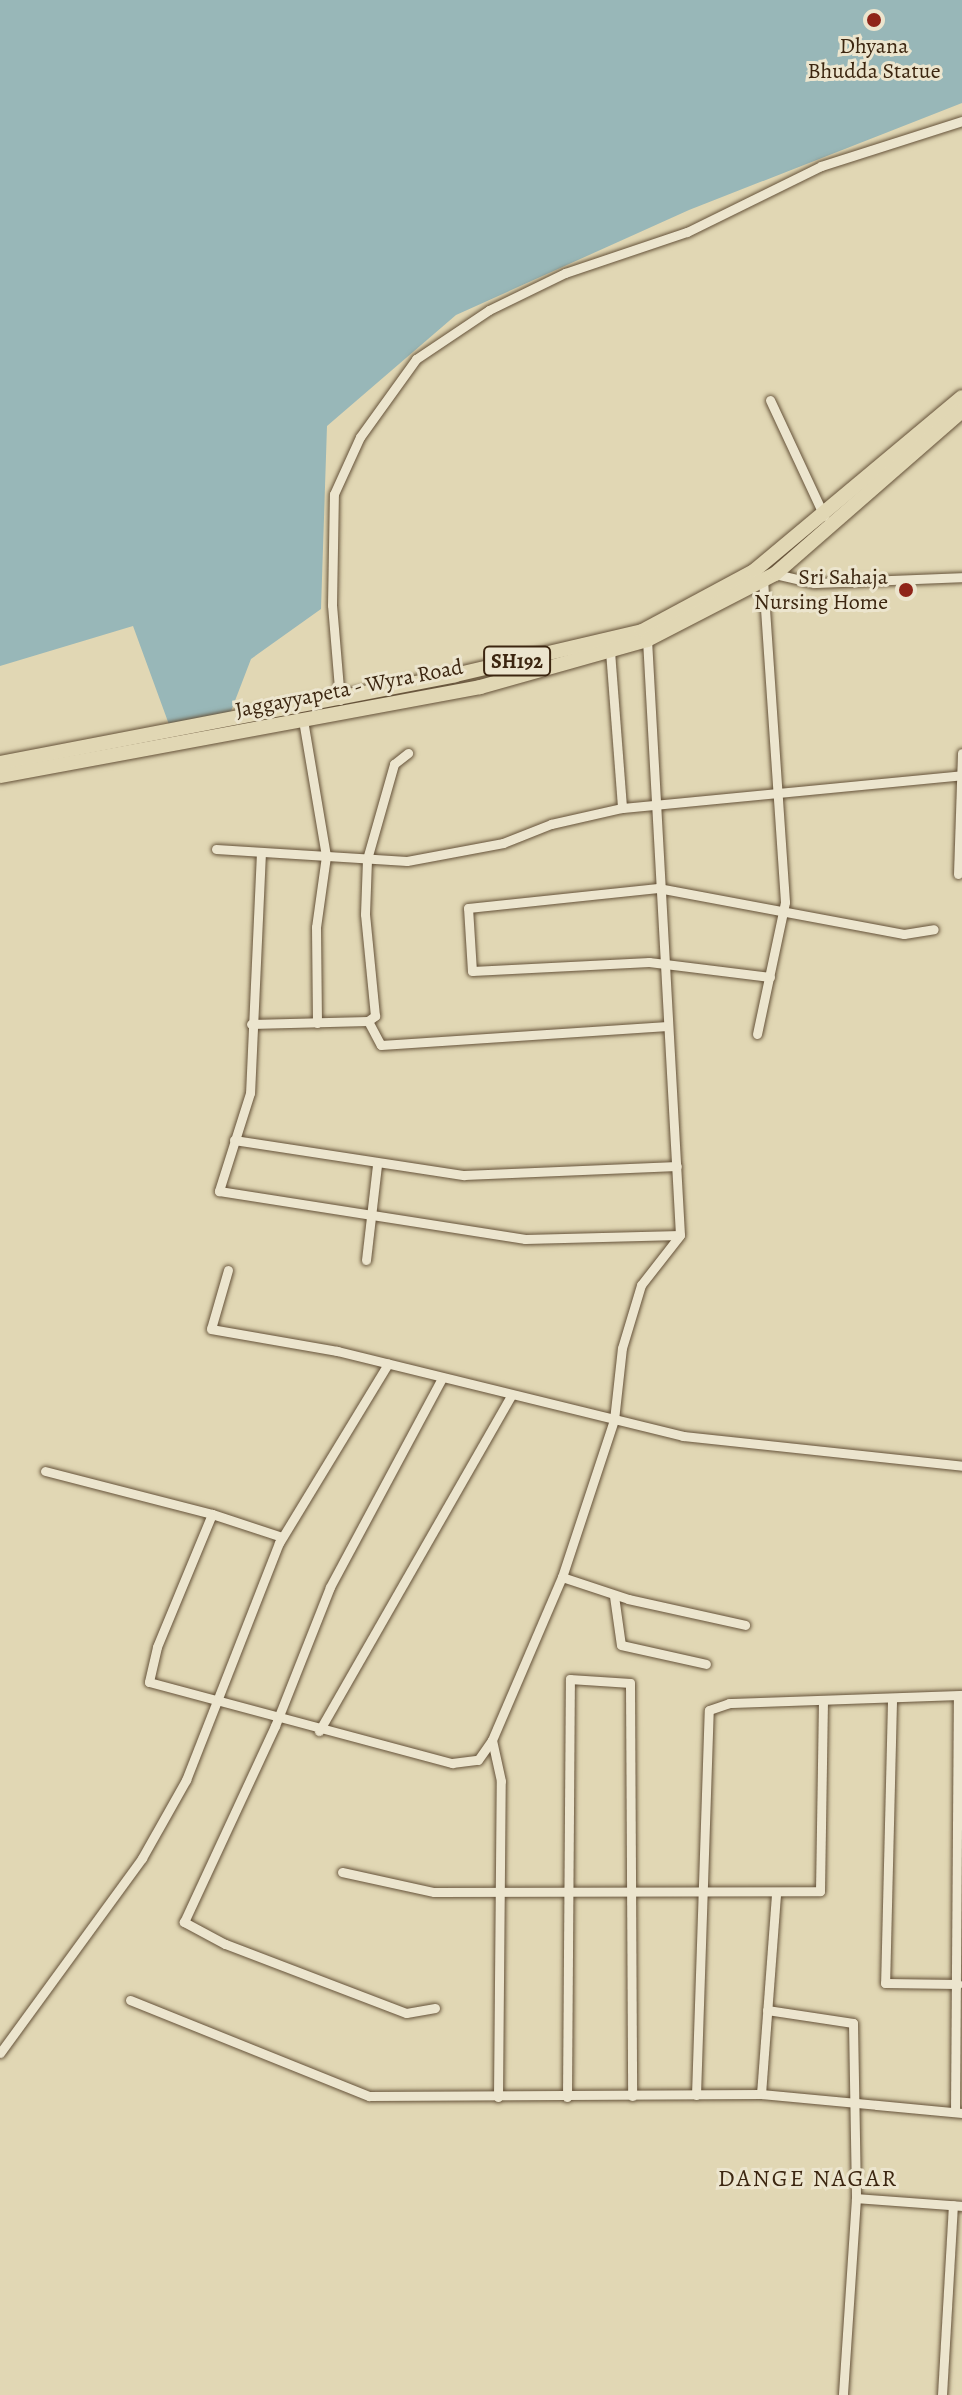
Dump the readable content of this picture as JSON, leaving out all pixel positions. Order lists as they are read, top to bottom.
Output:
{
  "streets": {
    "main road": ["SH192", "Jaggayyapeta - Wyra Road"]
  },
  "crossings": [
    ["SH192", "Jaggayyapeta - Wyra Road"]
  ],
  "districts": ["DANGE NAGAR"],
  "places": ["Dhyana Bhudda Statue", "Sri Sahaja Nursing Home"]
}
